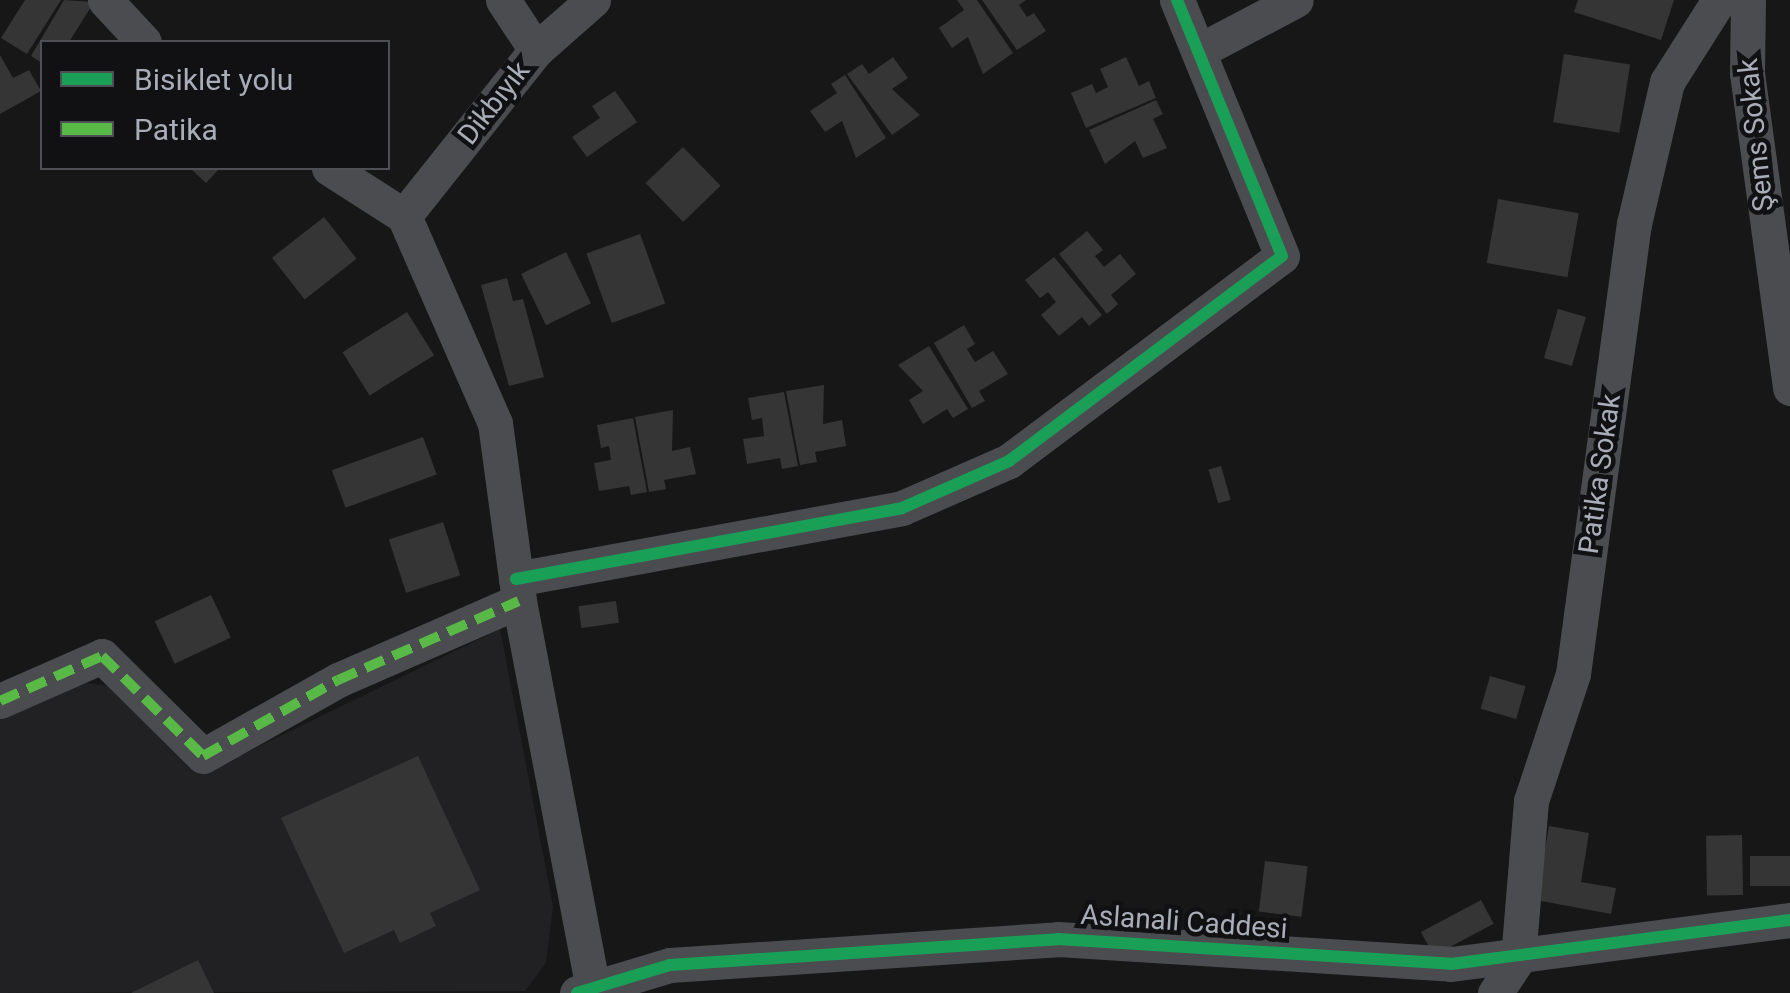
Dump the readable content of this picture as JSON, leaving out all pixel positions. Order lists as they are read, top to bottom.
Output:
{
  "streets": {
    "street": [
      "Dikbıyık",
      "Şems Sokak",
      "Patika Sokak",
      "Aslanali Caddesi"
    ]
  },
  "crossings": [
    ["Patika Sokak", "Aslanali Caddesi"]
  ],
  "legend": ["Bisiklet yolu", "Patika"]
}
